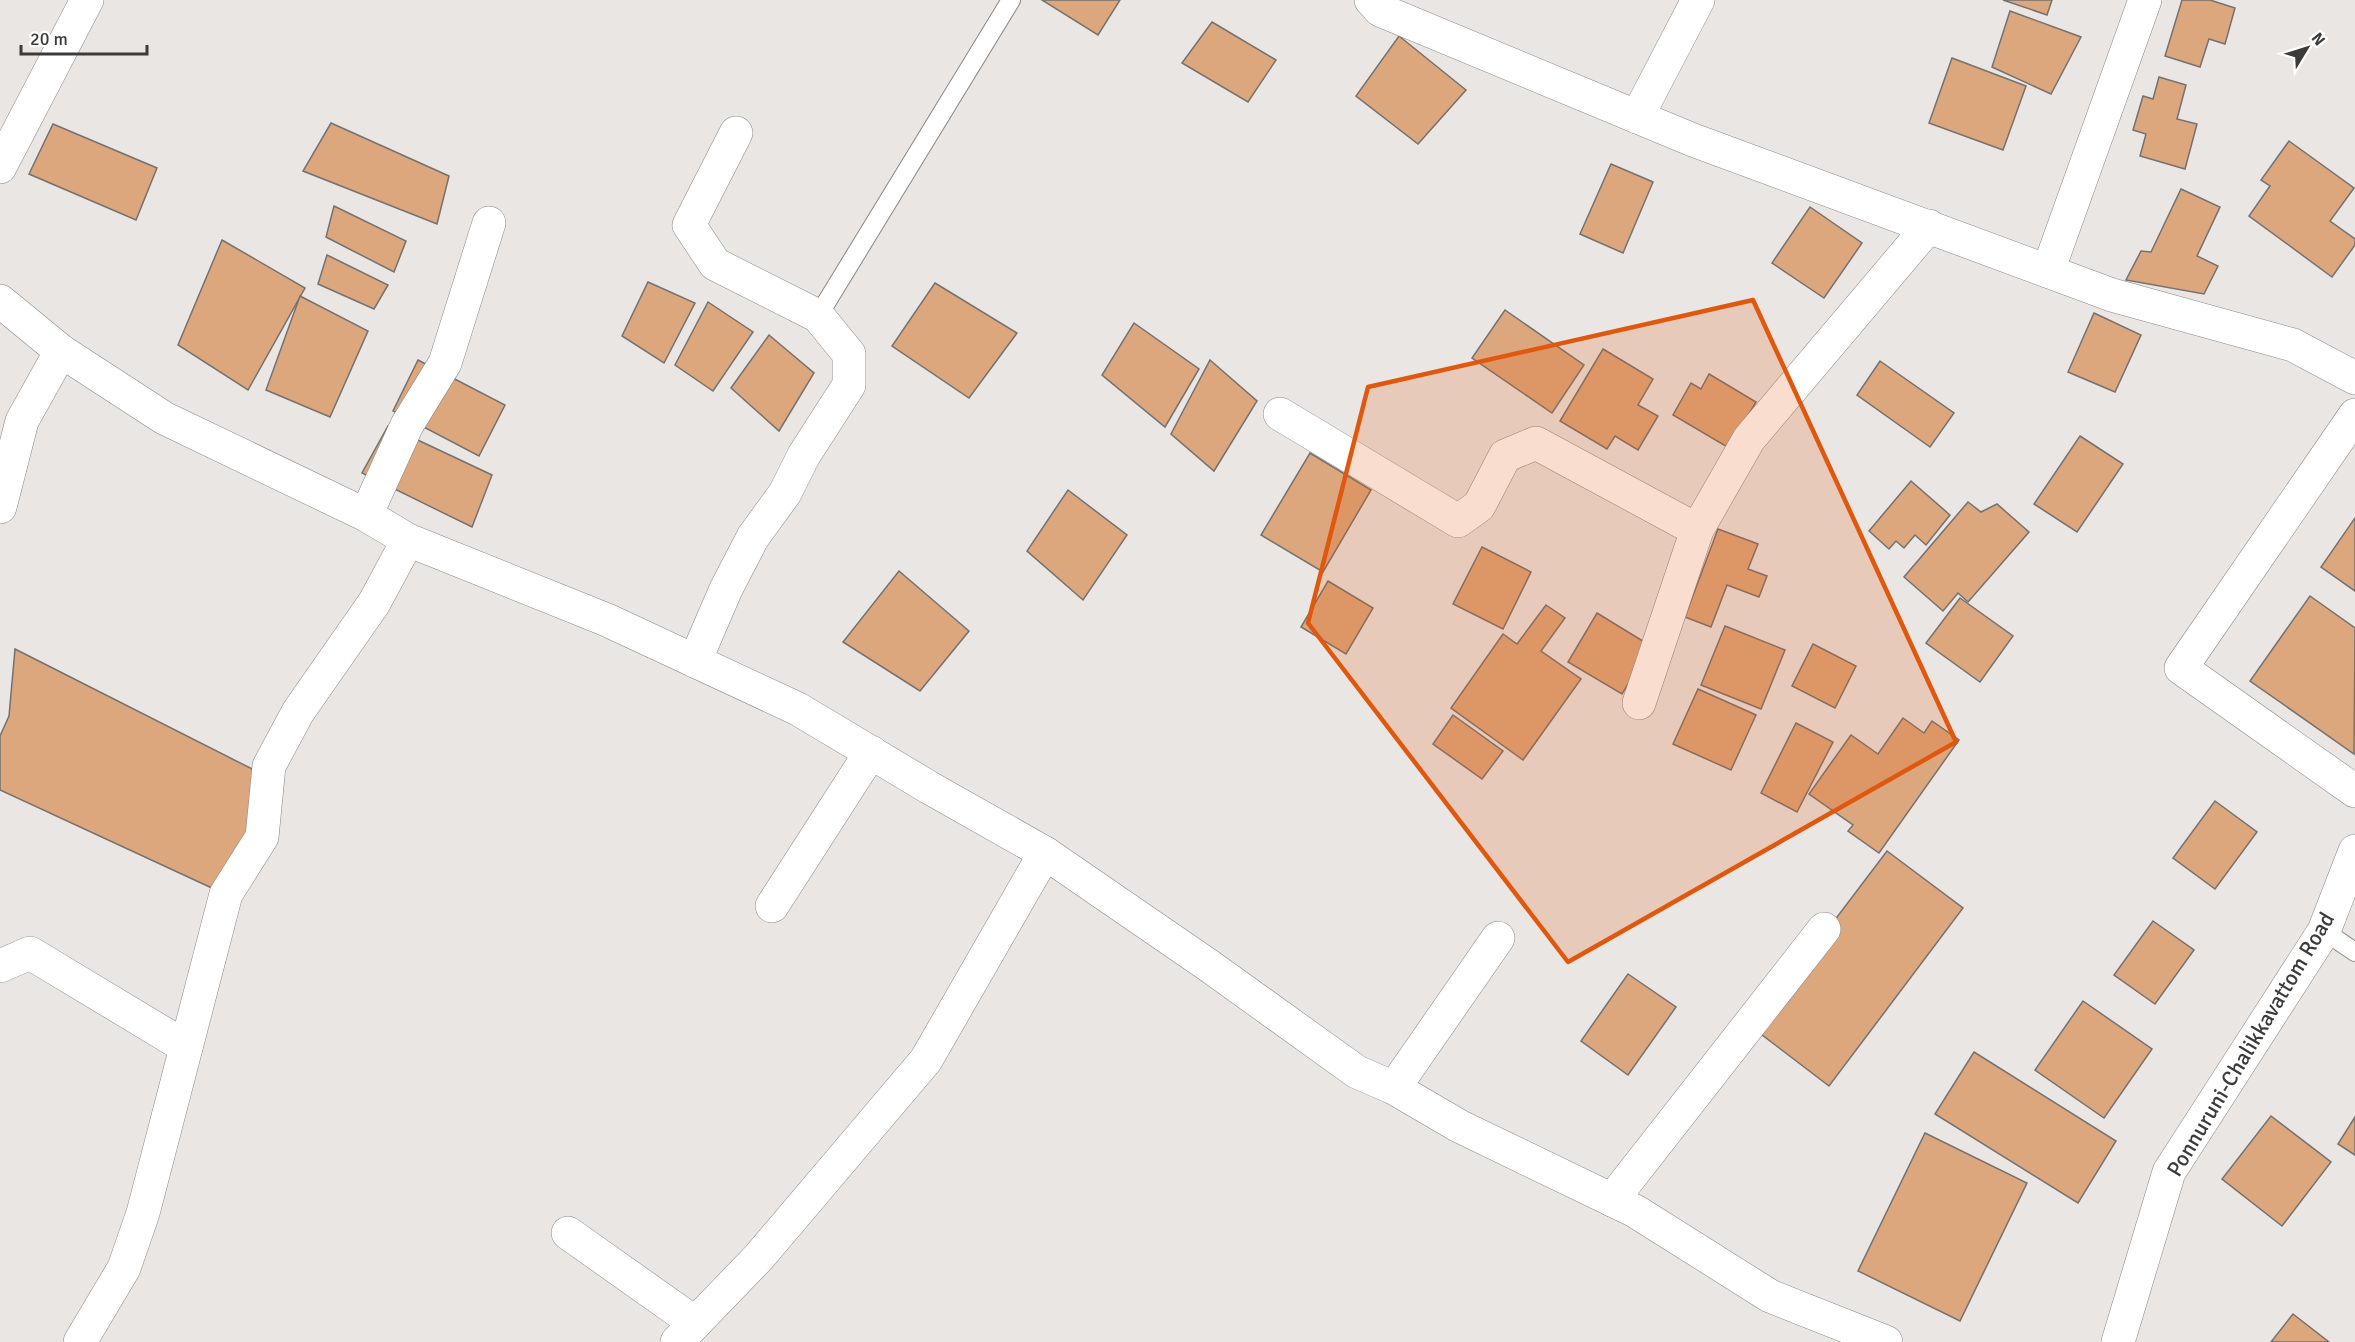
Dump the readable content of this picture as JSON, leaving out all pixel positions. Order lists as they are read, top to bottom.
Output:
{
  "streets": {
    "street": ["Ponnuruni-Chalikkavattom Road"]
  },
  "scale_bar": "20 m",
  "north": "top right"
}
